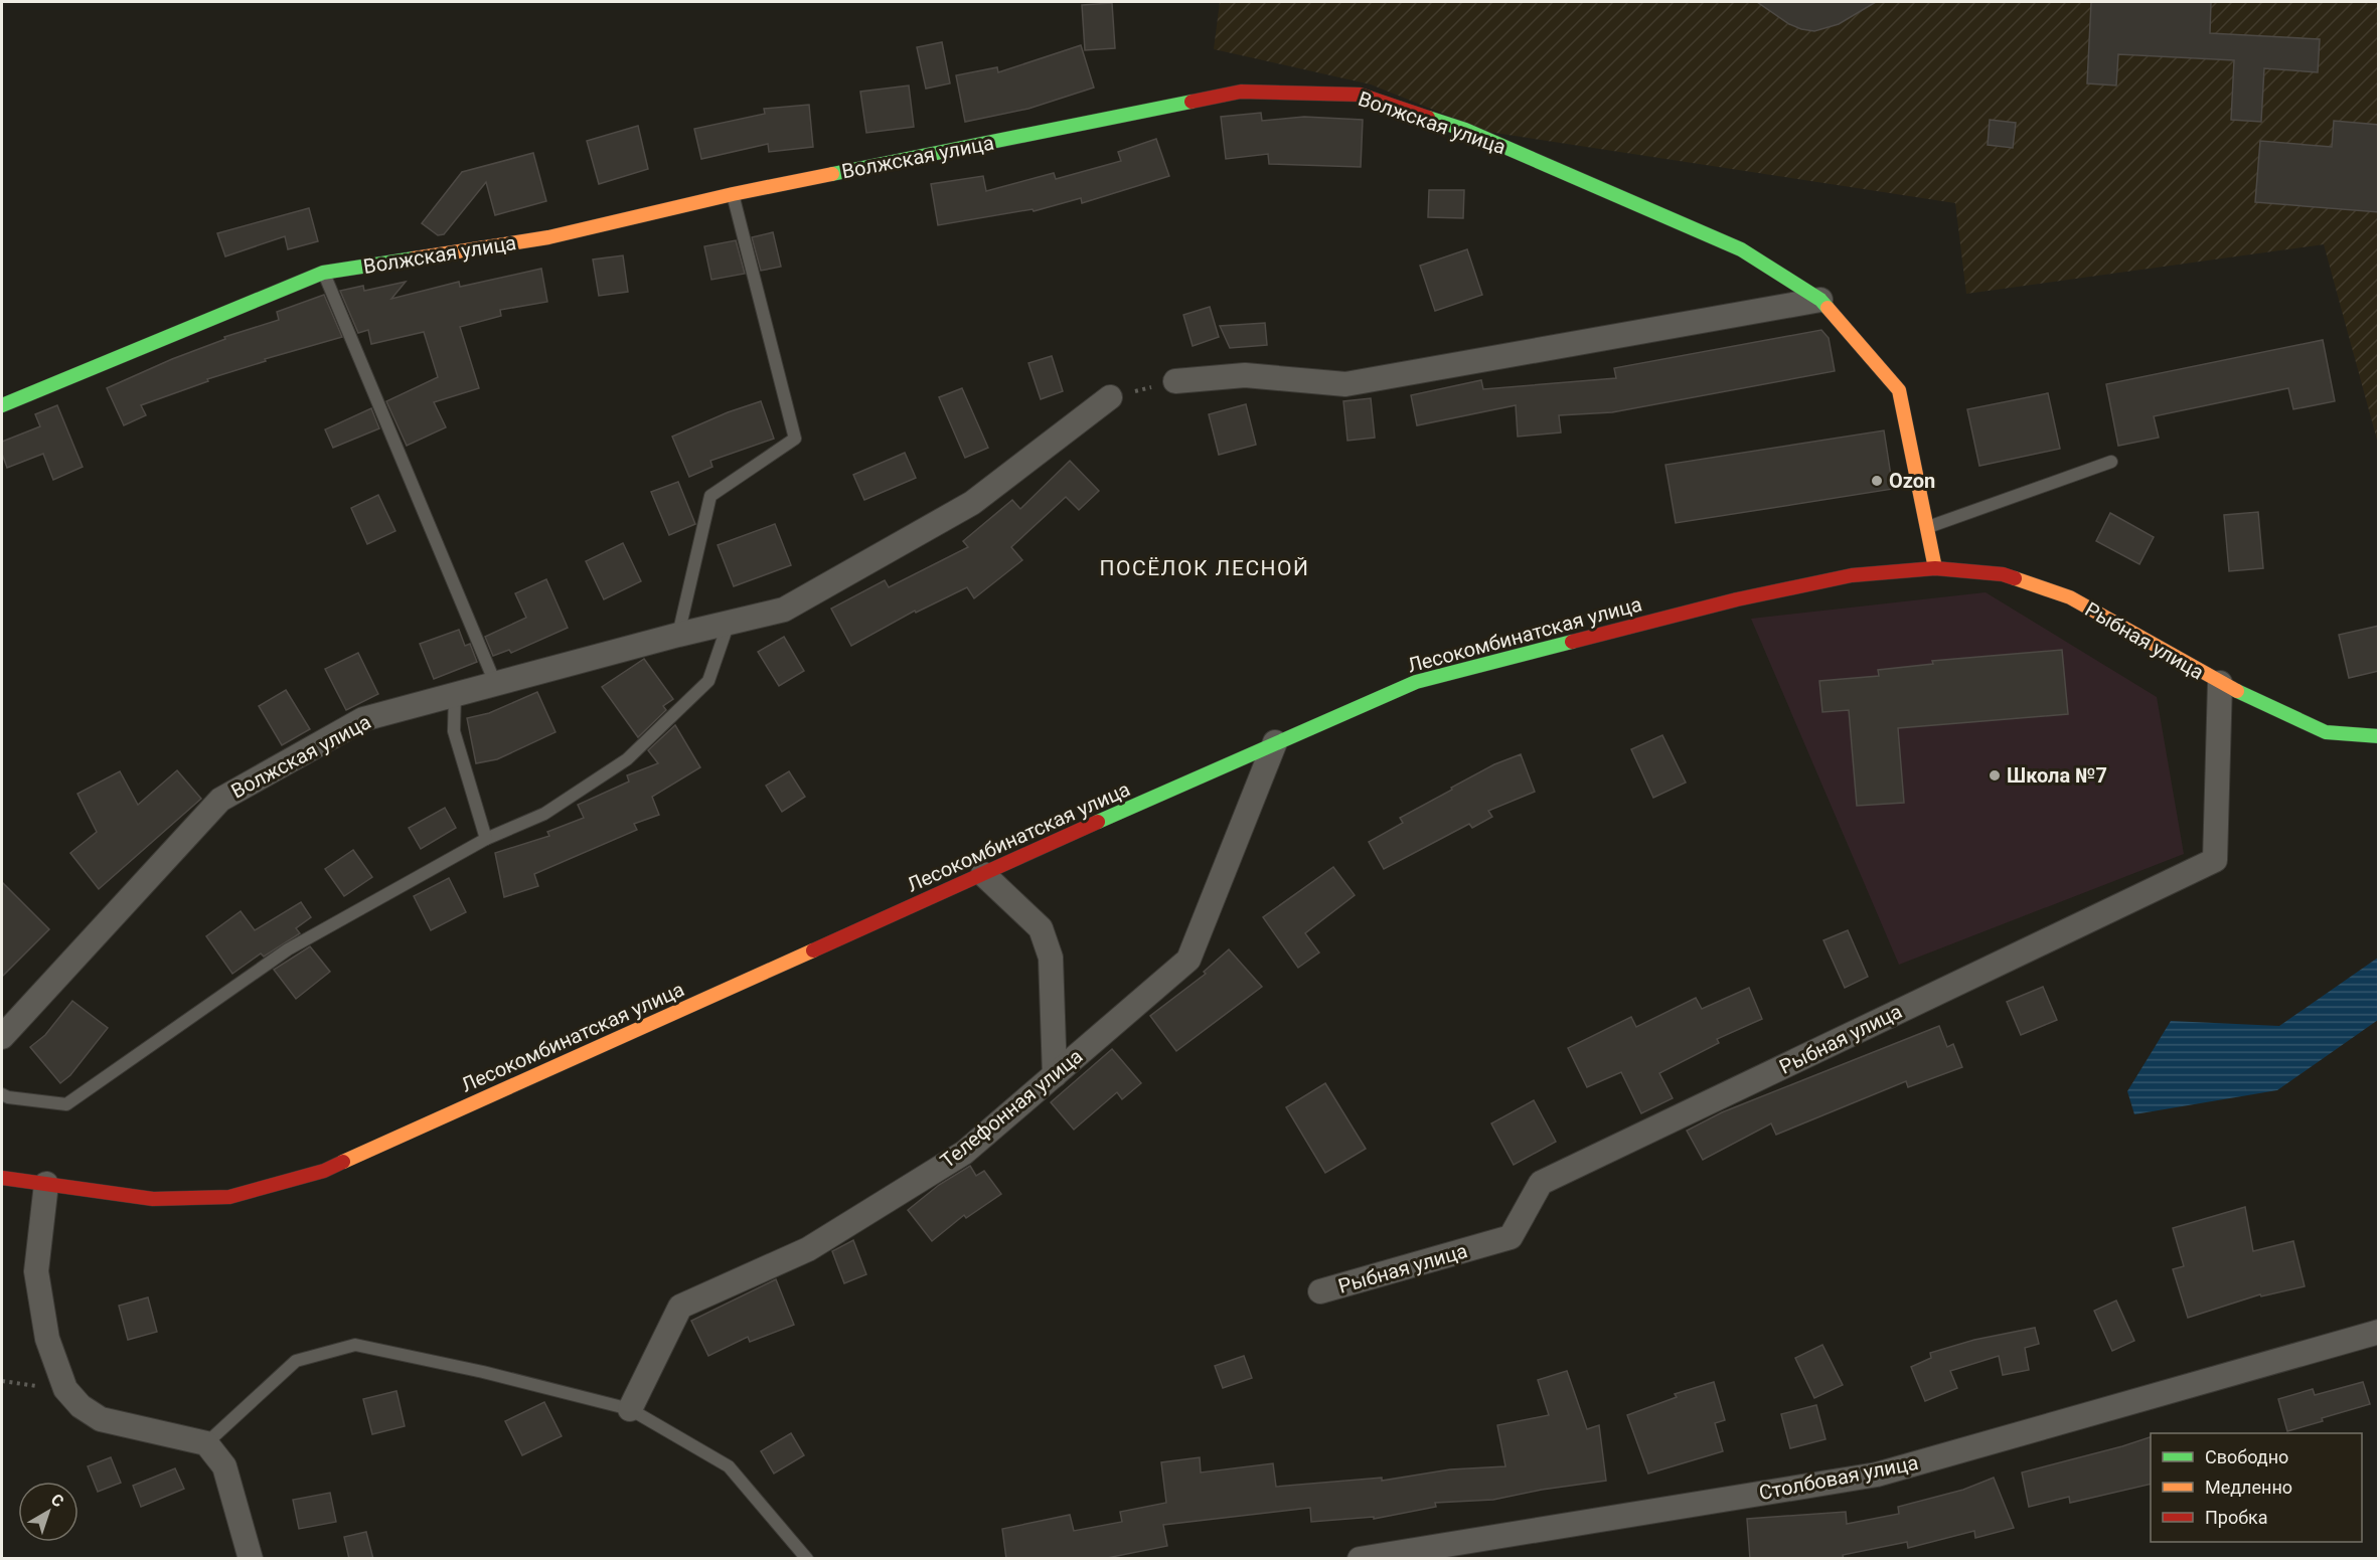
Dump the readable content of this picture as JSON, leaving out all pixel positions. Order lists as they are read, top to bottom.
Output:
{
  "streets": {
    "street": [
      "Волжская улица",
      "Лесокомбинатская улица",
      "Рыбная улица",
      "Телефонная улица",
      "Столбовая улица"
    ]
  },
  "crossings": [
    ["Волжская улица", "Лесокомбинатская улица"],
    ["Лесокомбинатская улица", "Рыбная улица"],
    ["Лесокомбинатская улица", "Телефонная улица"]
  ],
  "districts": ["ПОСЁЛОК ЛЕСНОЙ"],
  "places": ["Ozon", "Школа №7"],
  "legend": ["Свободно", "Медленно", "Пробка"],
  "north": "top right"
}
